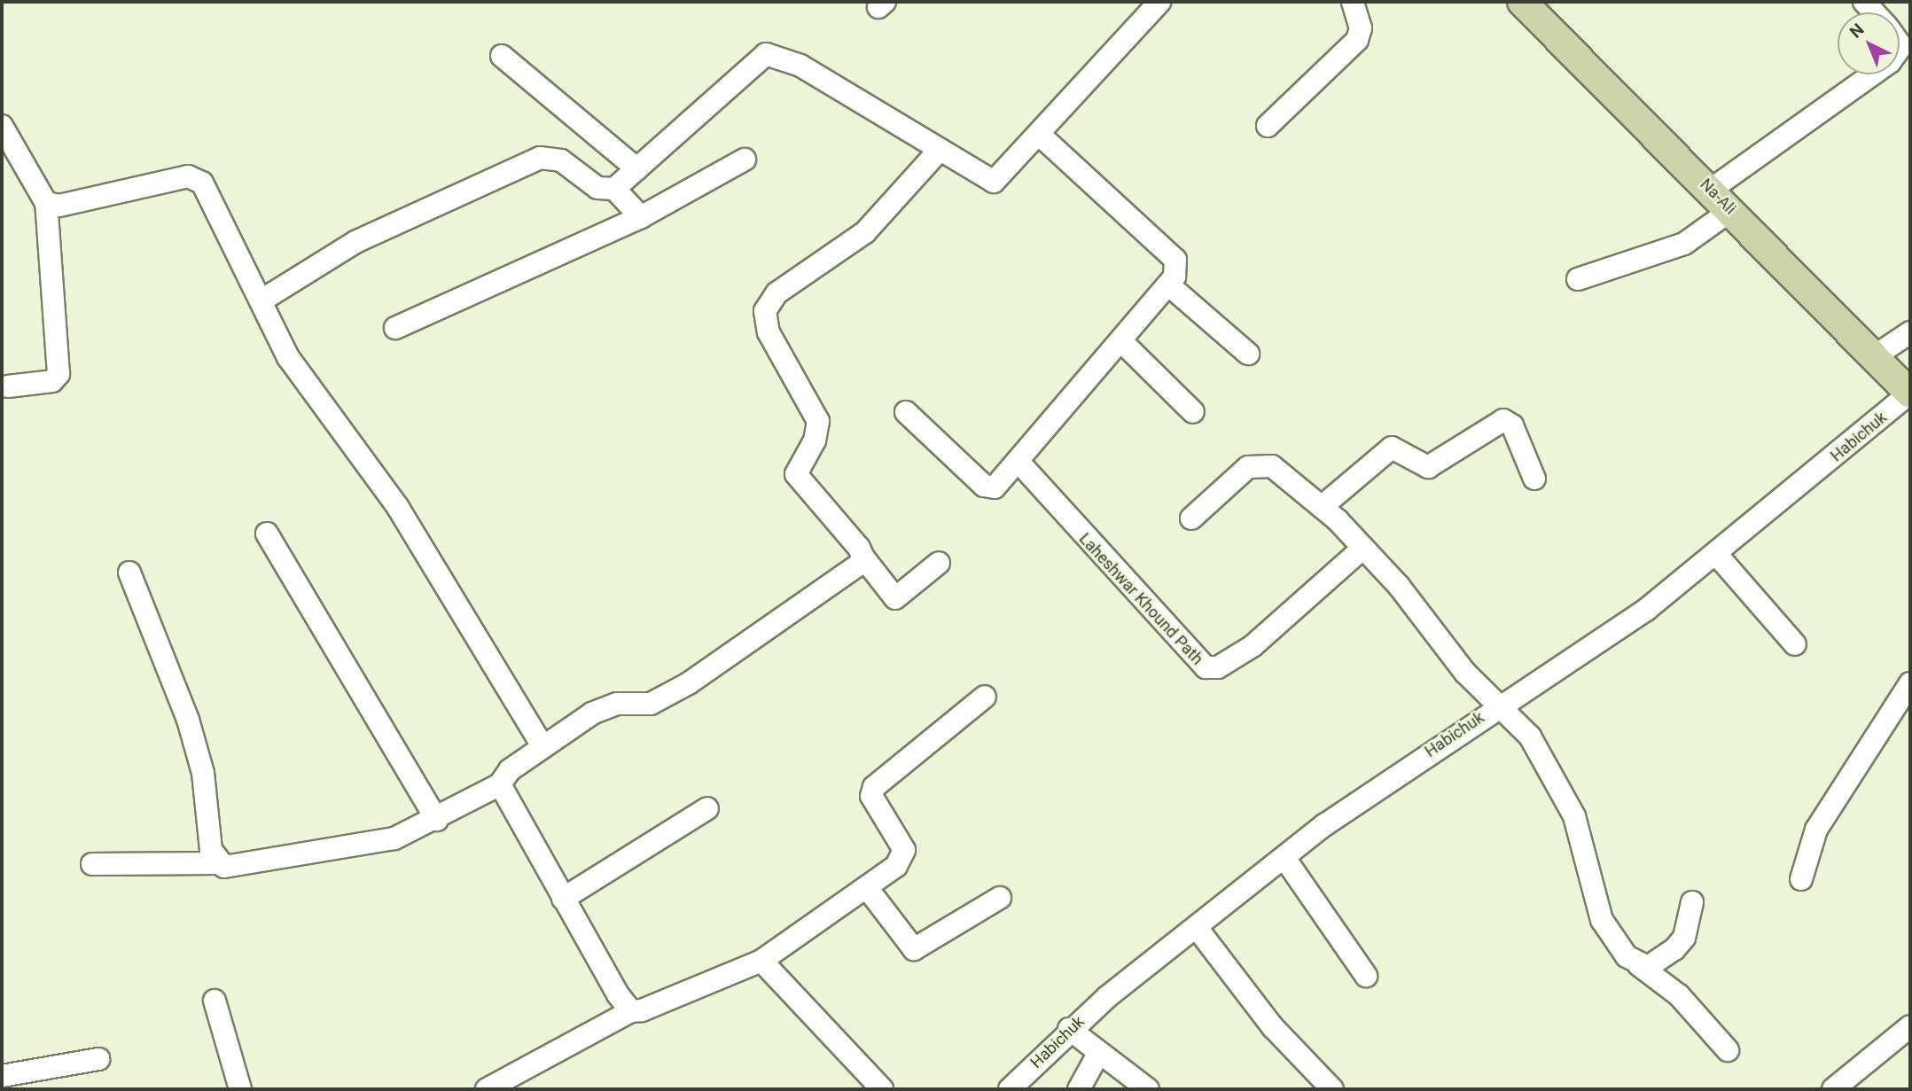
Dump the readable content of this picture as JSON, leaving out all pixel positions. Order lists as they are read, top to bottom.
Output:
{
  "streets": {
    "main road": ["Na-Ali"],
    "street": ["Habichuk", "Laheshwar Khound Path"]
  },
  "crossings": [
    ["Na-Ali", "Habichuk"]
  ],
  "north": "top left"
}
